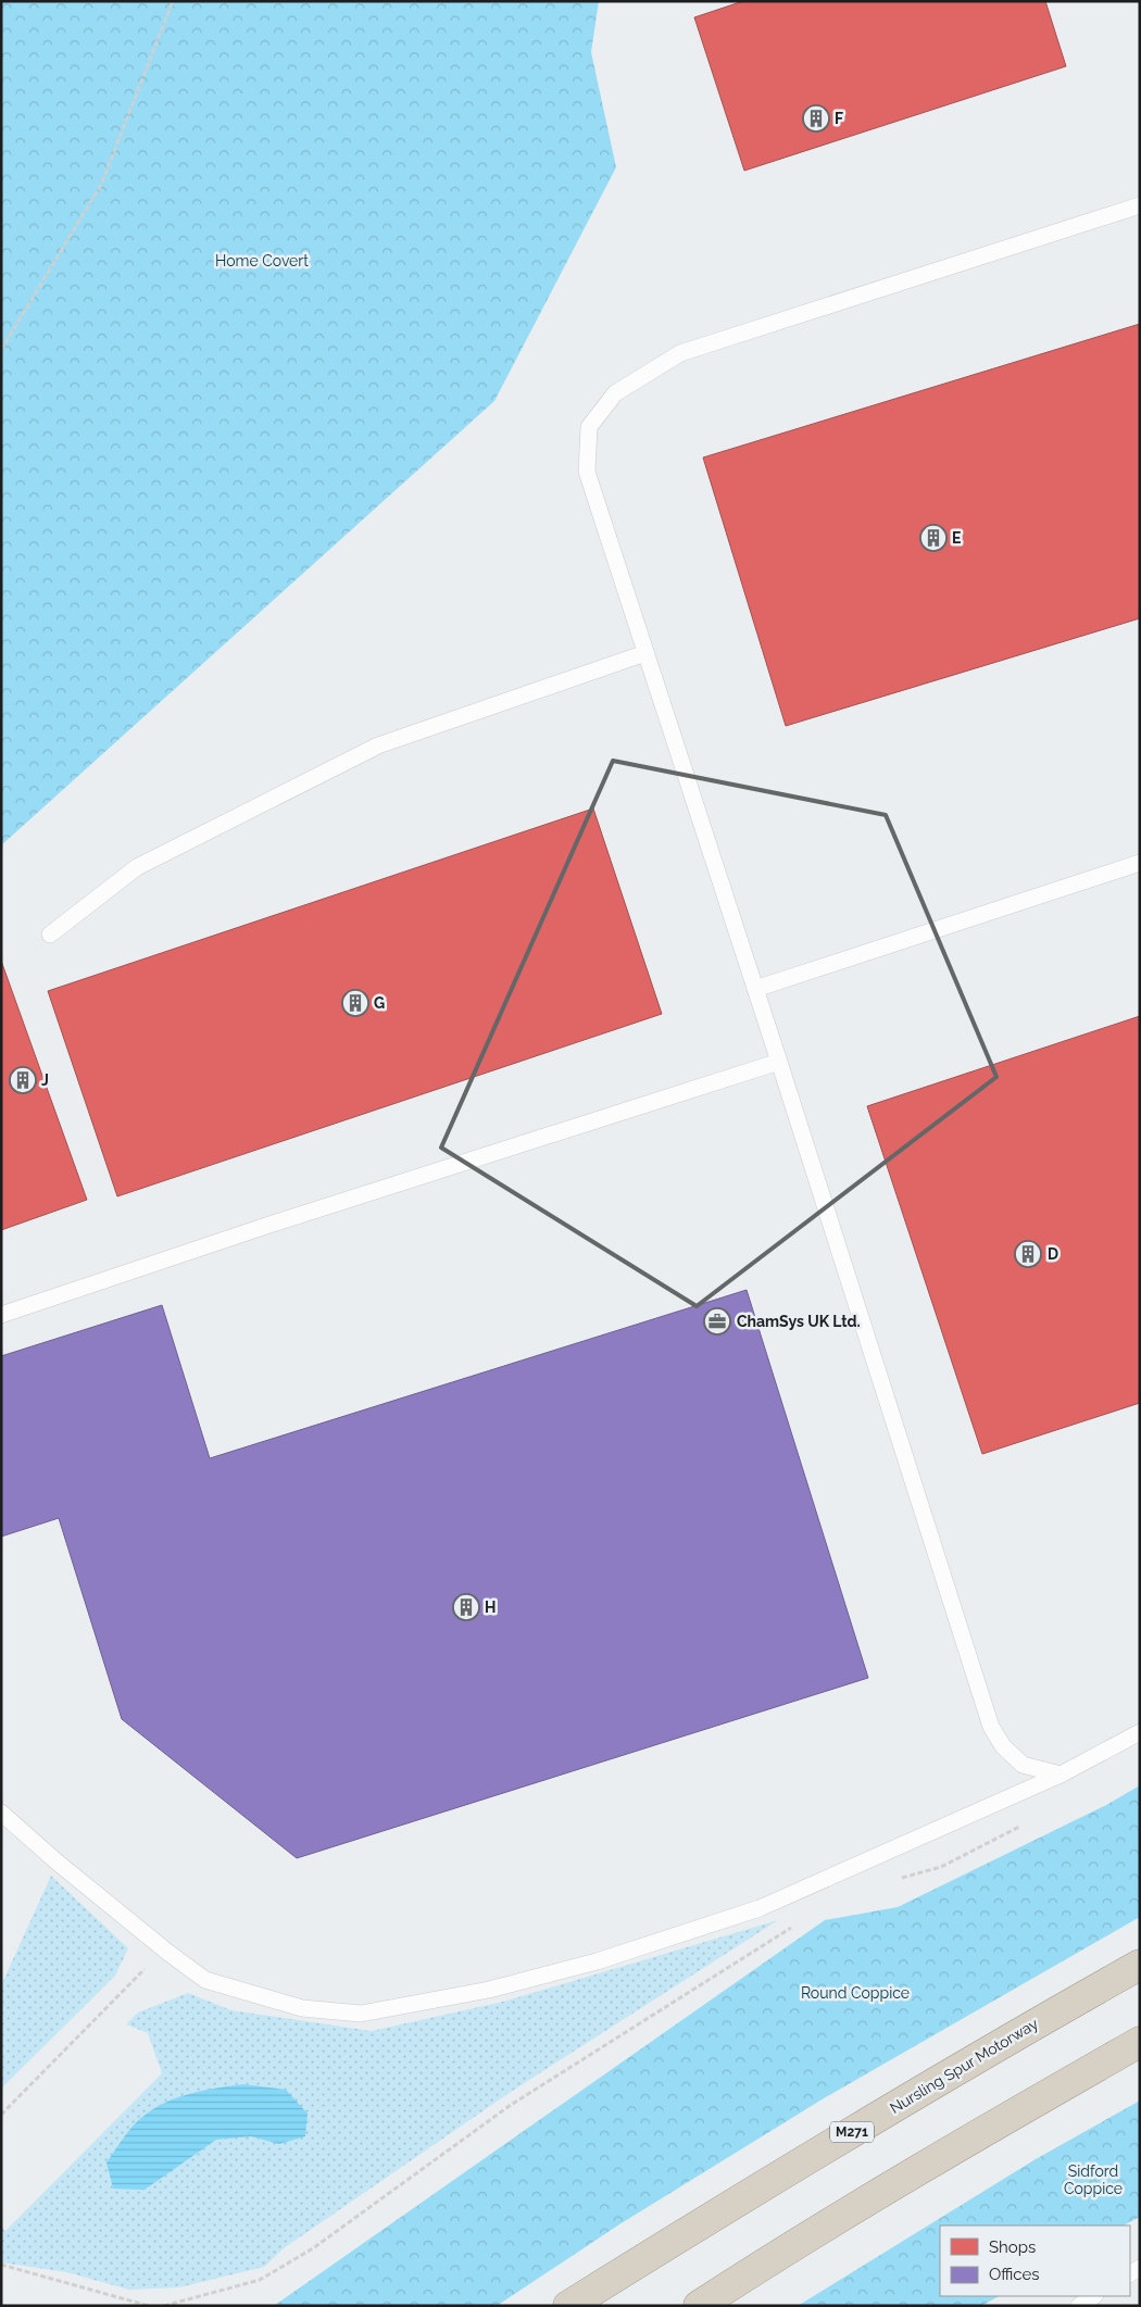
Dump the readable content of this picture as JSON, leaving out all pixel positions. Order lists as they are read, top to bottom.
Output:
{
  "streets": {
    "highway": ["Nursling Spur Motorway", "M271"]
  },
  "parks": ["Home Covert", "Round Coppice", "Sidford Coppice"],
  "places": {
    "building": [
      "F",
      "E",
      "G",
      "J",
      "D",
      "H"
    ],
    "office": ["ChamSys UK Ltd."]
  },
  "legend": ["Shops", "Offices"]
}
